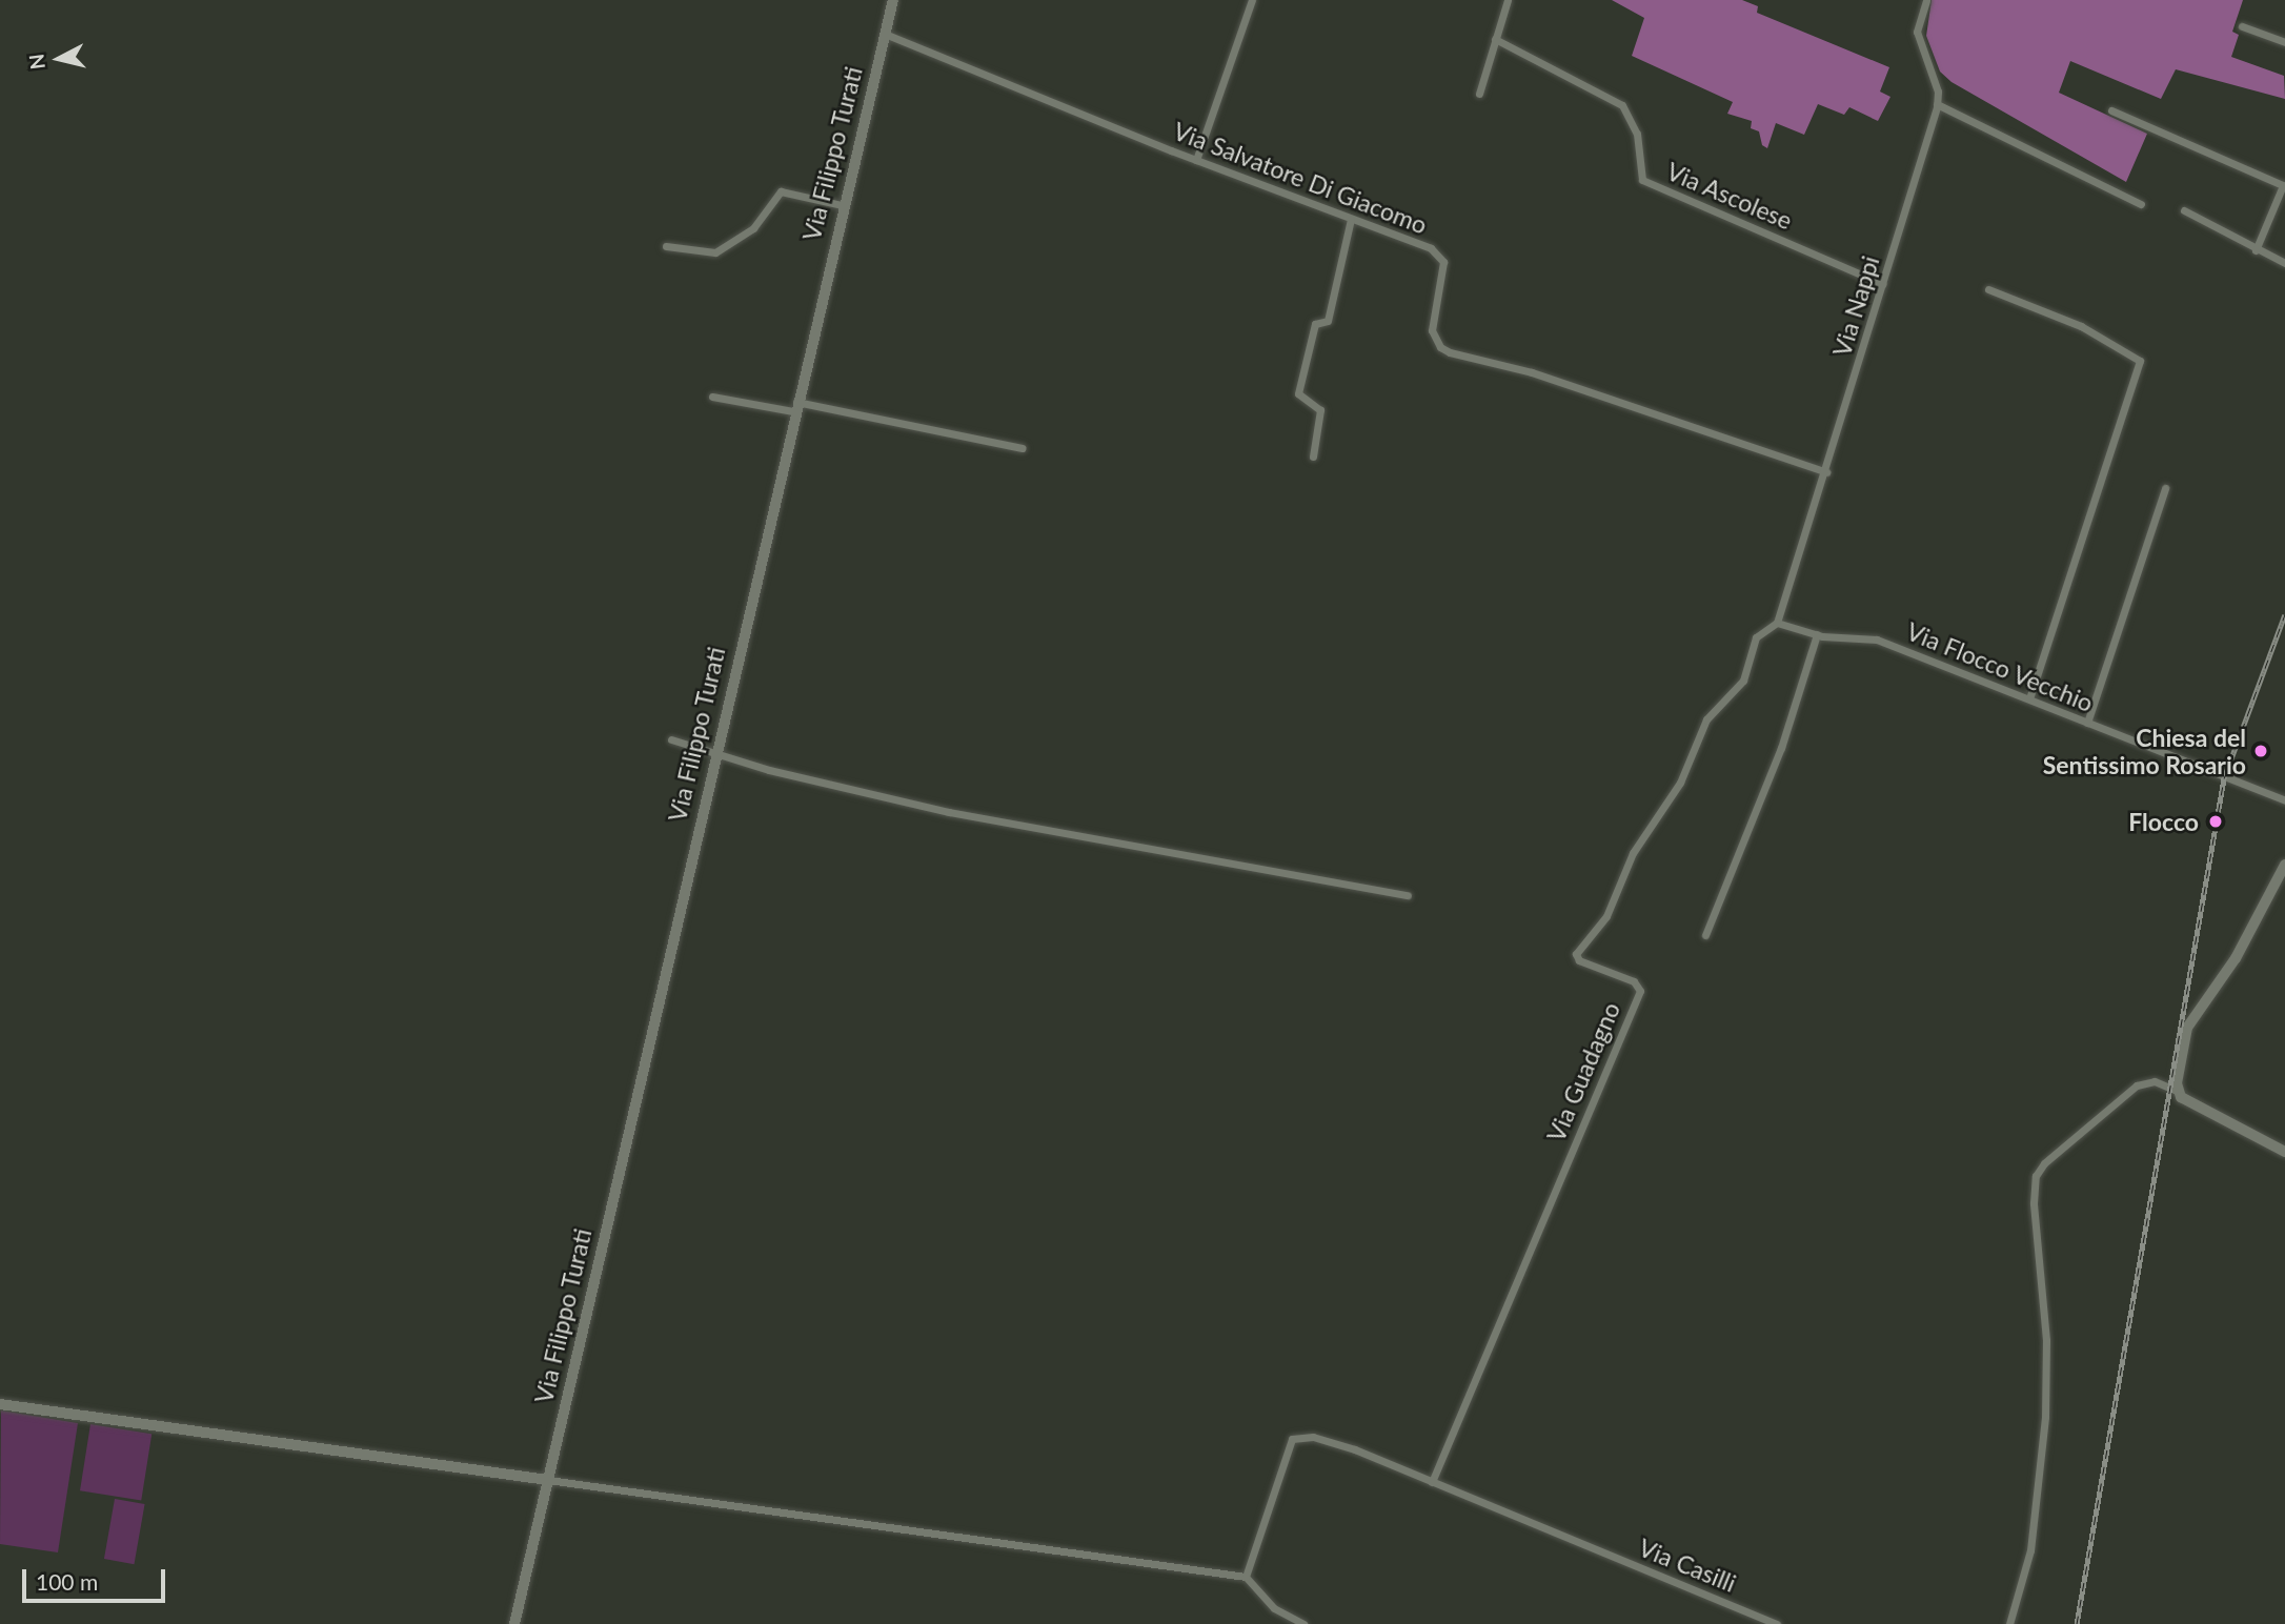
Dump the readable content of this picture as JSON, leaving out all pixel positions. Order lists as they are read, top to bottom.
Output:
{
  "streets": {
    "street": [
      "Via Filippo Turati",
      "Via Salvatore Di Giacomo",
      "Via Ascolese",
      "Via Nappi",
      "Via Flocco Vecchio",
      "Via Guadagno",
      "Via Casilli"
    ]
  },
  "crossings": [
    ["Via Filippo Turati", "Via Salvatore Di Giacomo"],
    ["Via Salvatore Di Giacomo", "Via Nappi"],
    ["Via Ascolese", "Via Nappi"],
    ["Via Nappi", "Via Flocco Vecchio"],
    ["Via Nappi", "Via Guadagno"],
    ["Via Flocco Vecchio", "Via Guadagno"],
    ["Via Guadagno", "Via Casilli"]
  ],
  "places": ["Chiesa del Sentissimo Rosario", "Flocco"],
  "scale_bar": "100 m",
  "north": "left"
}
